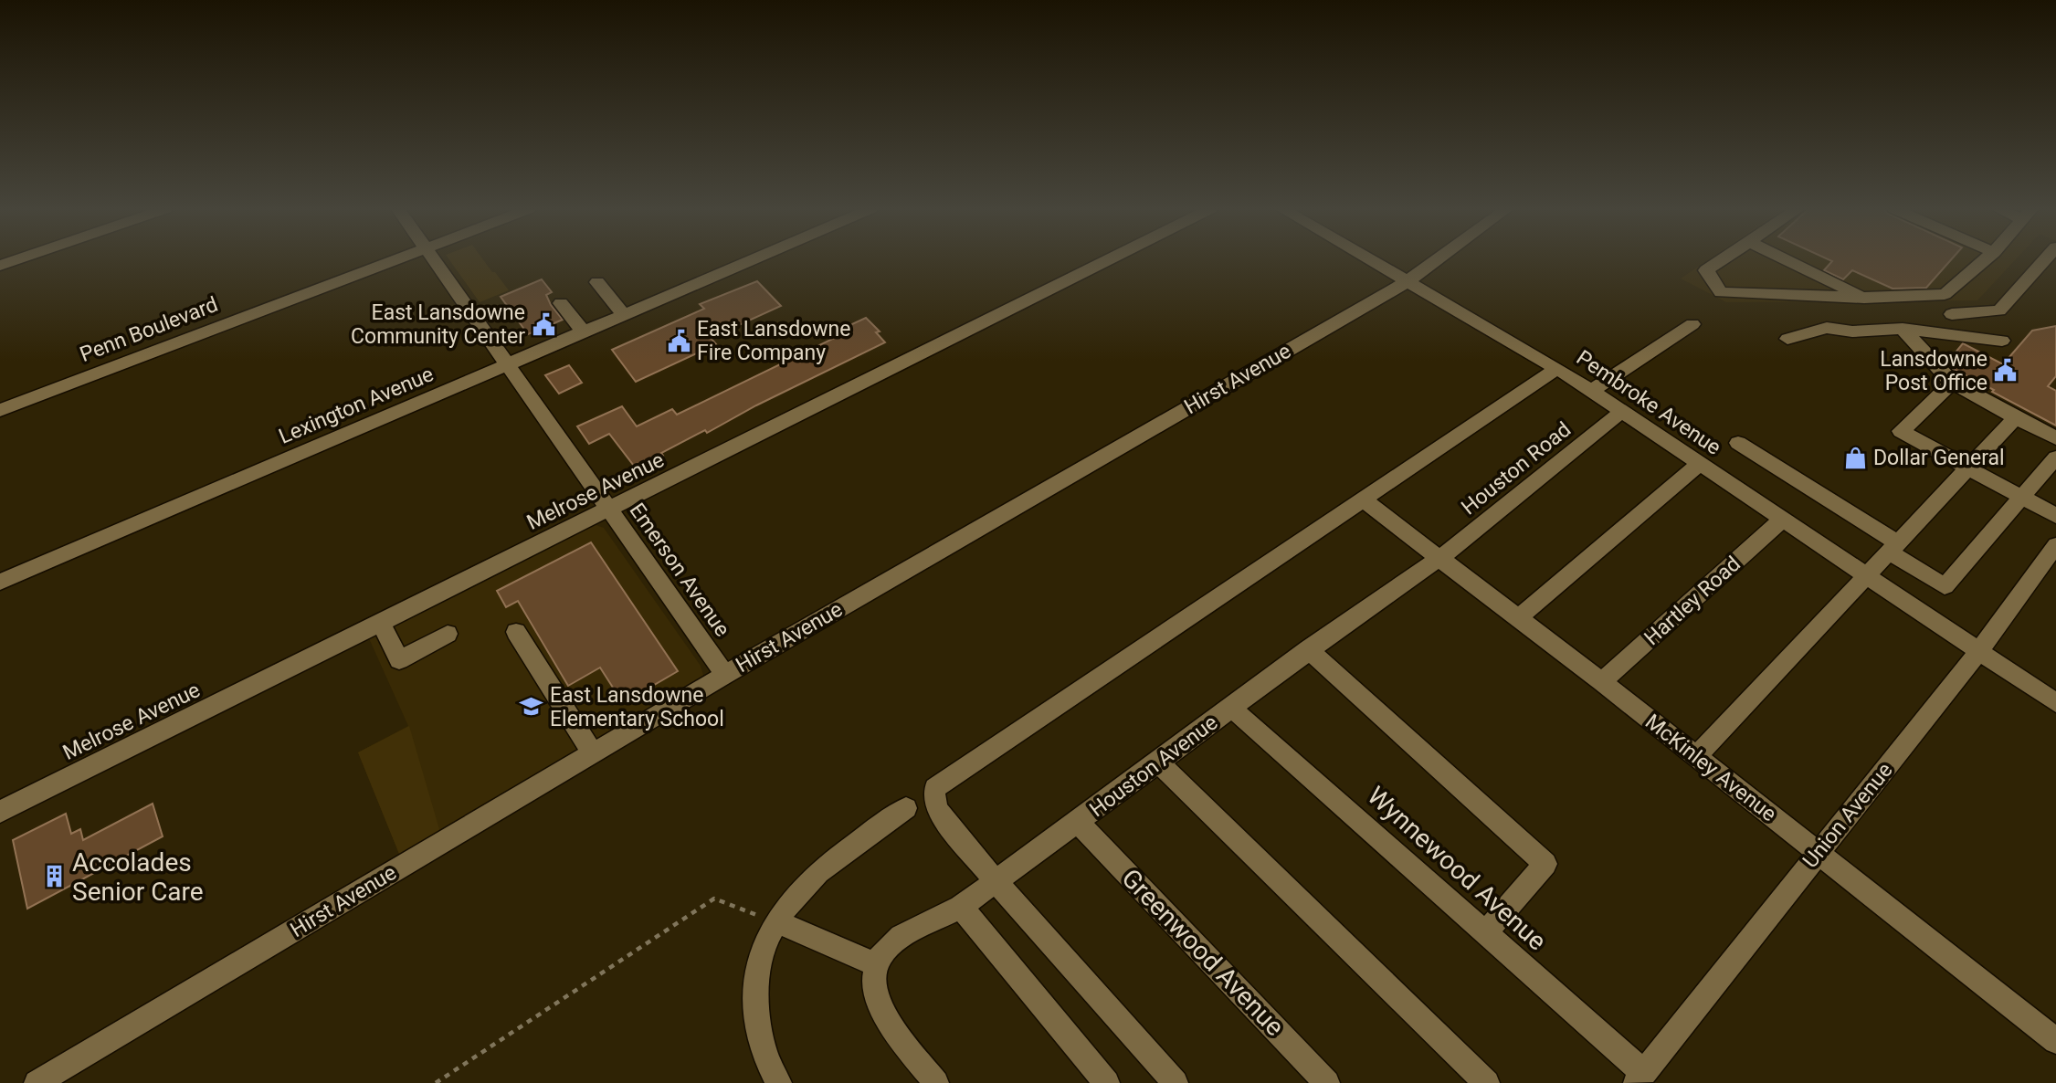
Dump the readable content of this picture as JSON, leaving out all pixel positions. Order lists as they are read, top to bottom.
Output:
{
  "streets": {
    "street": [
      "Penn Boulevard",
      "Hirst Avenue",
      "Pembroke Avenue",
      "Lexington Avenue",
      "Houston Road",
      "Melrose Avenue",
      "Emerson Avenue",
      "Hartley Road",
      "Houston Avenue",
      "McKinley Avenue",
      "Union Avenue",
      "Wynnewood Avenue",
      "Greenwood Avenue"
    ]
  },
  "crossings": [
    ["Hirst Avenue", "Pembroke Avenue"],
    ["Hirst Avenue", "Emerson Avenue"],
    ["Pembroke Avenue", "Houston Road"],
    ["Pembroke Avenue", "Hartley Road"],
    ["Pembroke Avenue", "Union Avenue"],
    ["Lexington Avenue", "Emerson Avenue"],
    ["Houston Road", "Houston Avenue"],
    ["Houston Road", "McKinley Avenue"],
    ["Melrose Avenue", "Emerson Avenue"],
    ["Hartley Road", "McKinley Avenue"],
    ["Houston Avenue", "McKinley Avenue"],
    ["Houston Avenue", "Wynnewood Avenue"],
    ["Houston Avenue", "Greenwood Avenue"],
    ["McKinley Avenue", "Union Avenue"],
    ["Union Avenue", "Wynnewood Avenue"]
  ],
  "places": {
    "public building": ["East Lansdowne Community Center", "East Lansdowne Fire Company", "Lansdowne Post Office"],
    "shop": ["Dollar General"],
    "school or university": ["East Lansdowne Elementary School"],
    "building": ["Accolades Senior Care"]
  }
}
